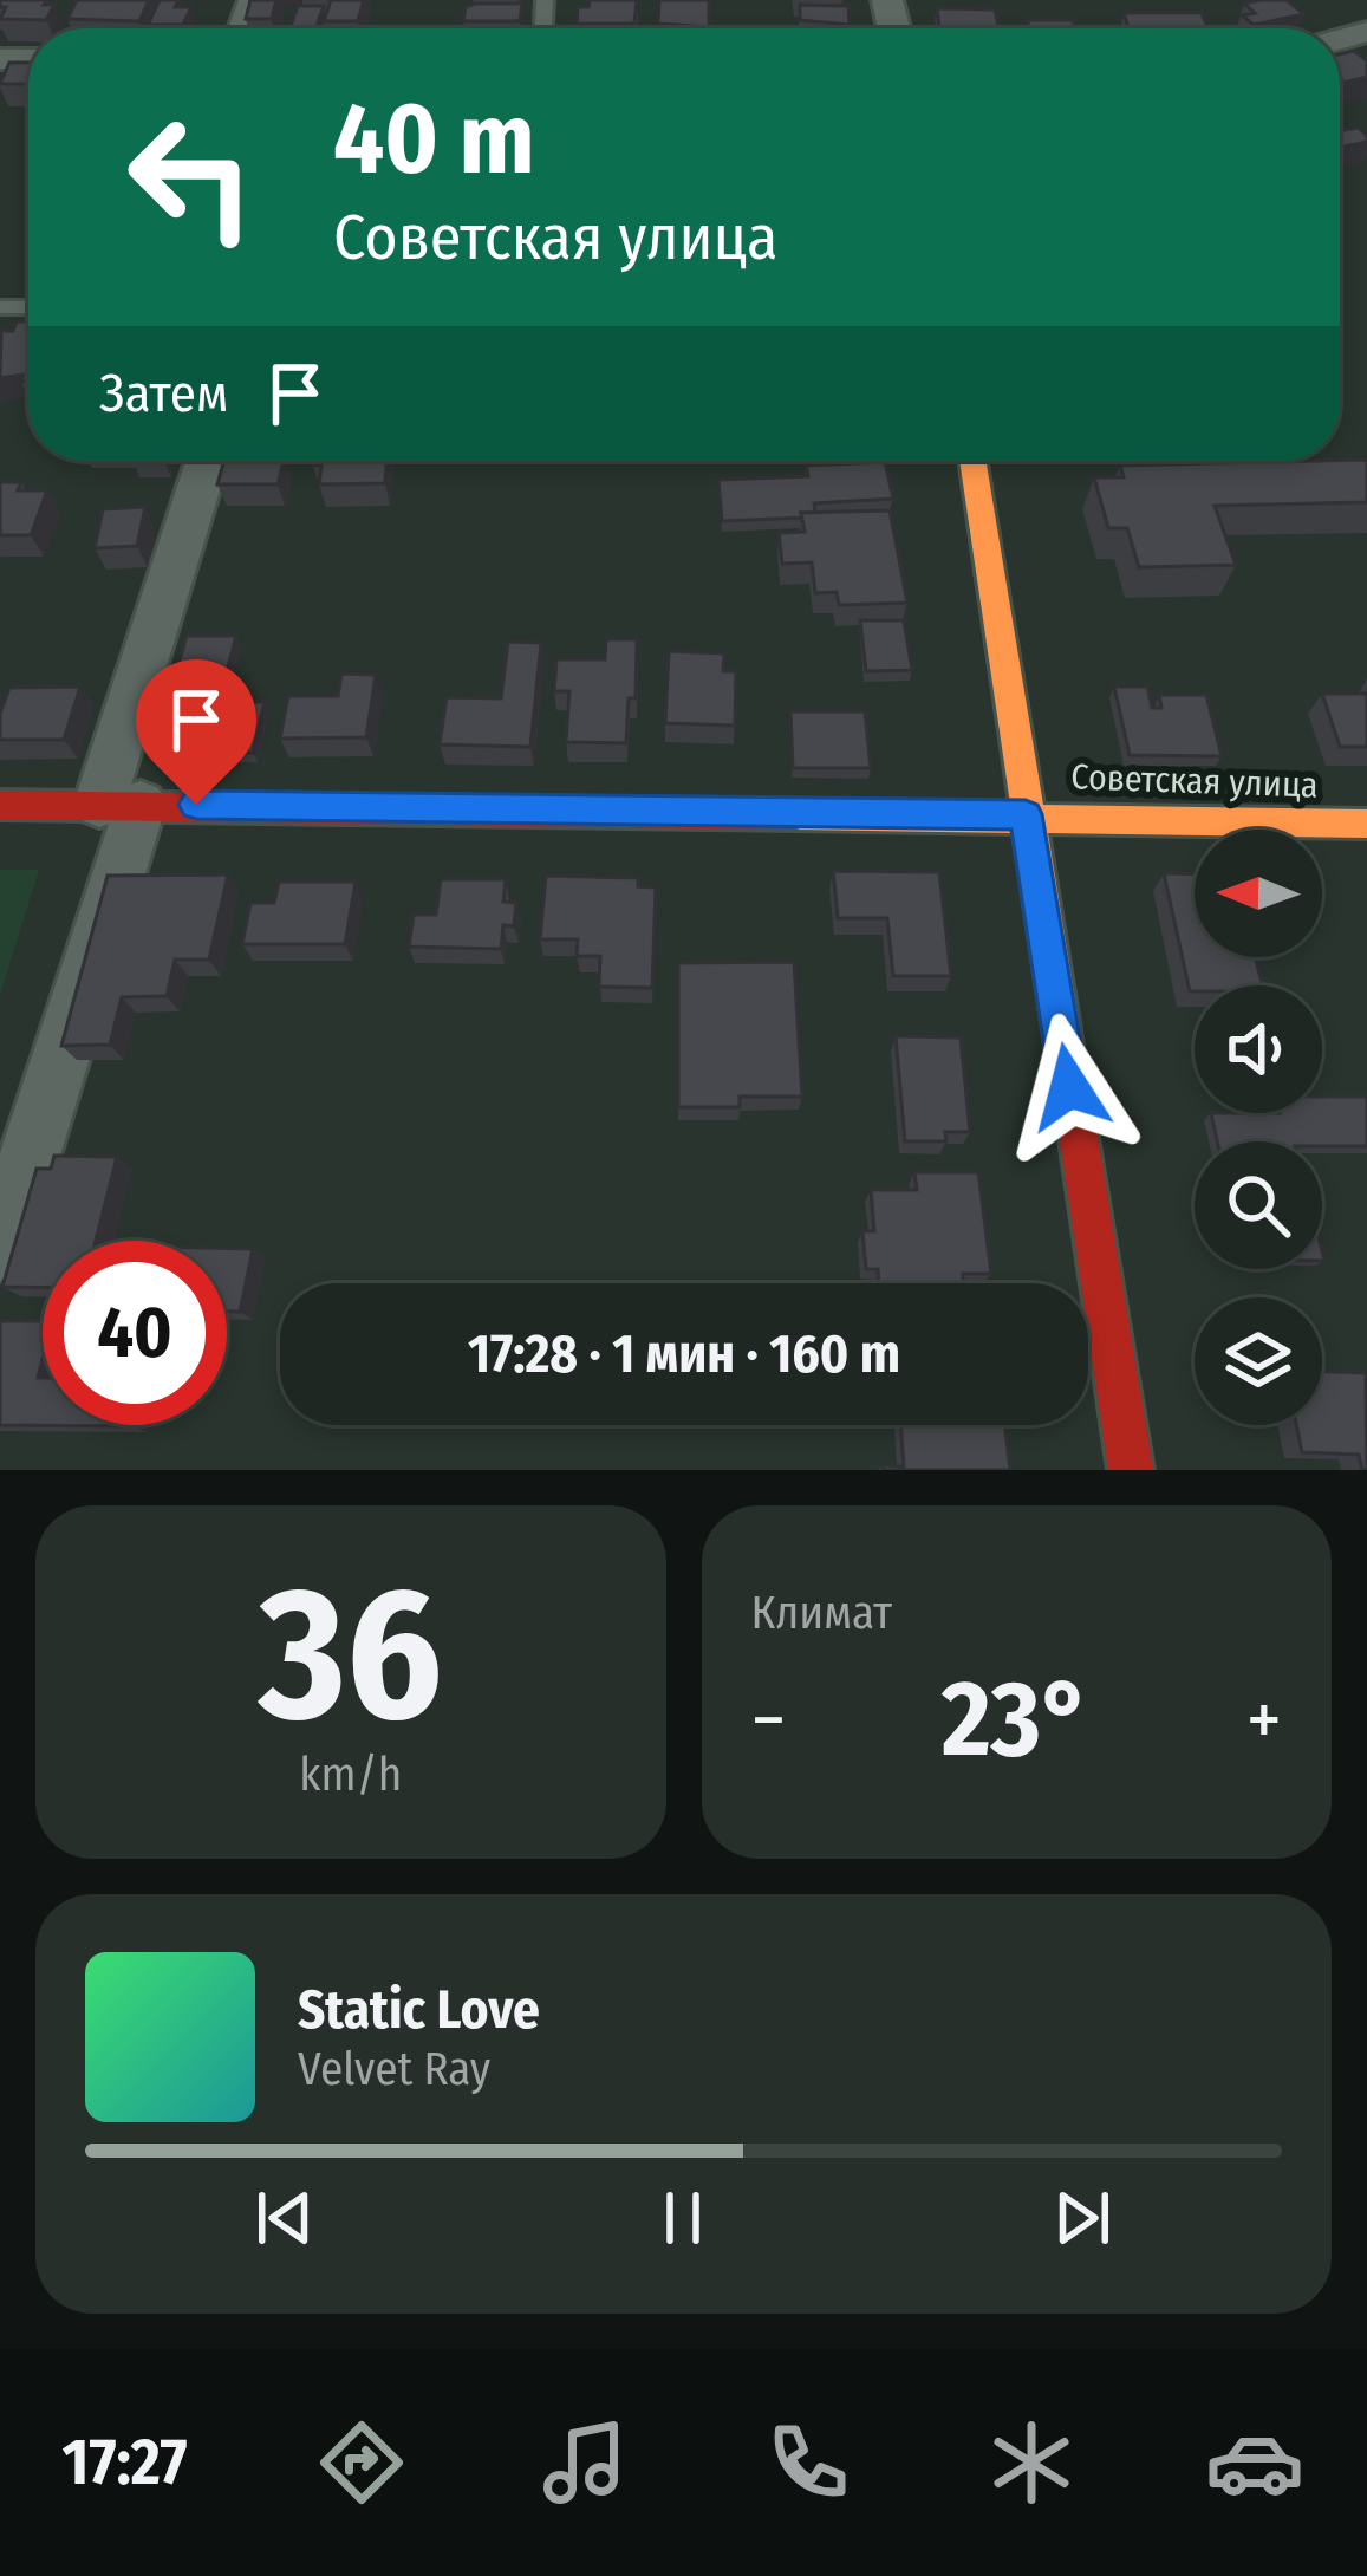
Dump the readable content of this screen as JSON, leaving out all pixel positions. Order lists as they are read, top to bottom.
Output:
{
  "streets": {
    "street": ["Советская улица"]
  },
  "north": "left",
  "page": {
    "turn": ["40 m", "Советская улица"],
    "then": "Затем",
    "limit": "40",
    "trip": "17:28 · 1 мин · 160 m",
    "tile": [
      ["36", "km/h"],
      "Климат"
    ],
    "heat": ["−", "23°", "+"],
    "song": ["Static Love", "Velvet Ray"],
    "tabs": "17:27"
  }
}
